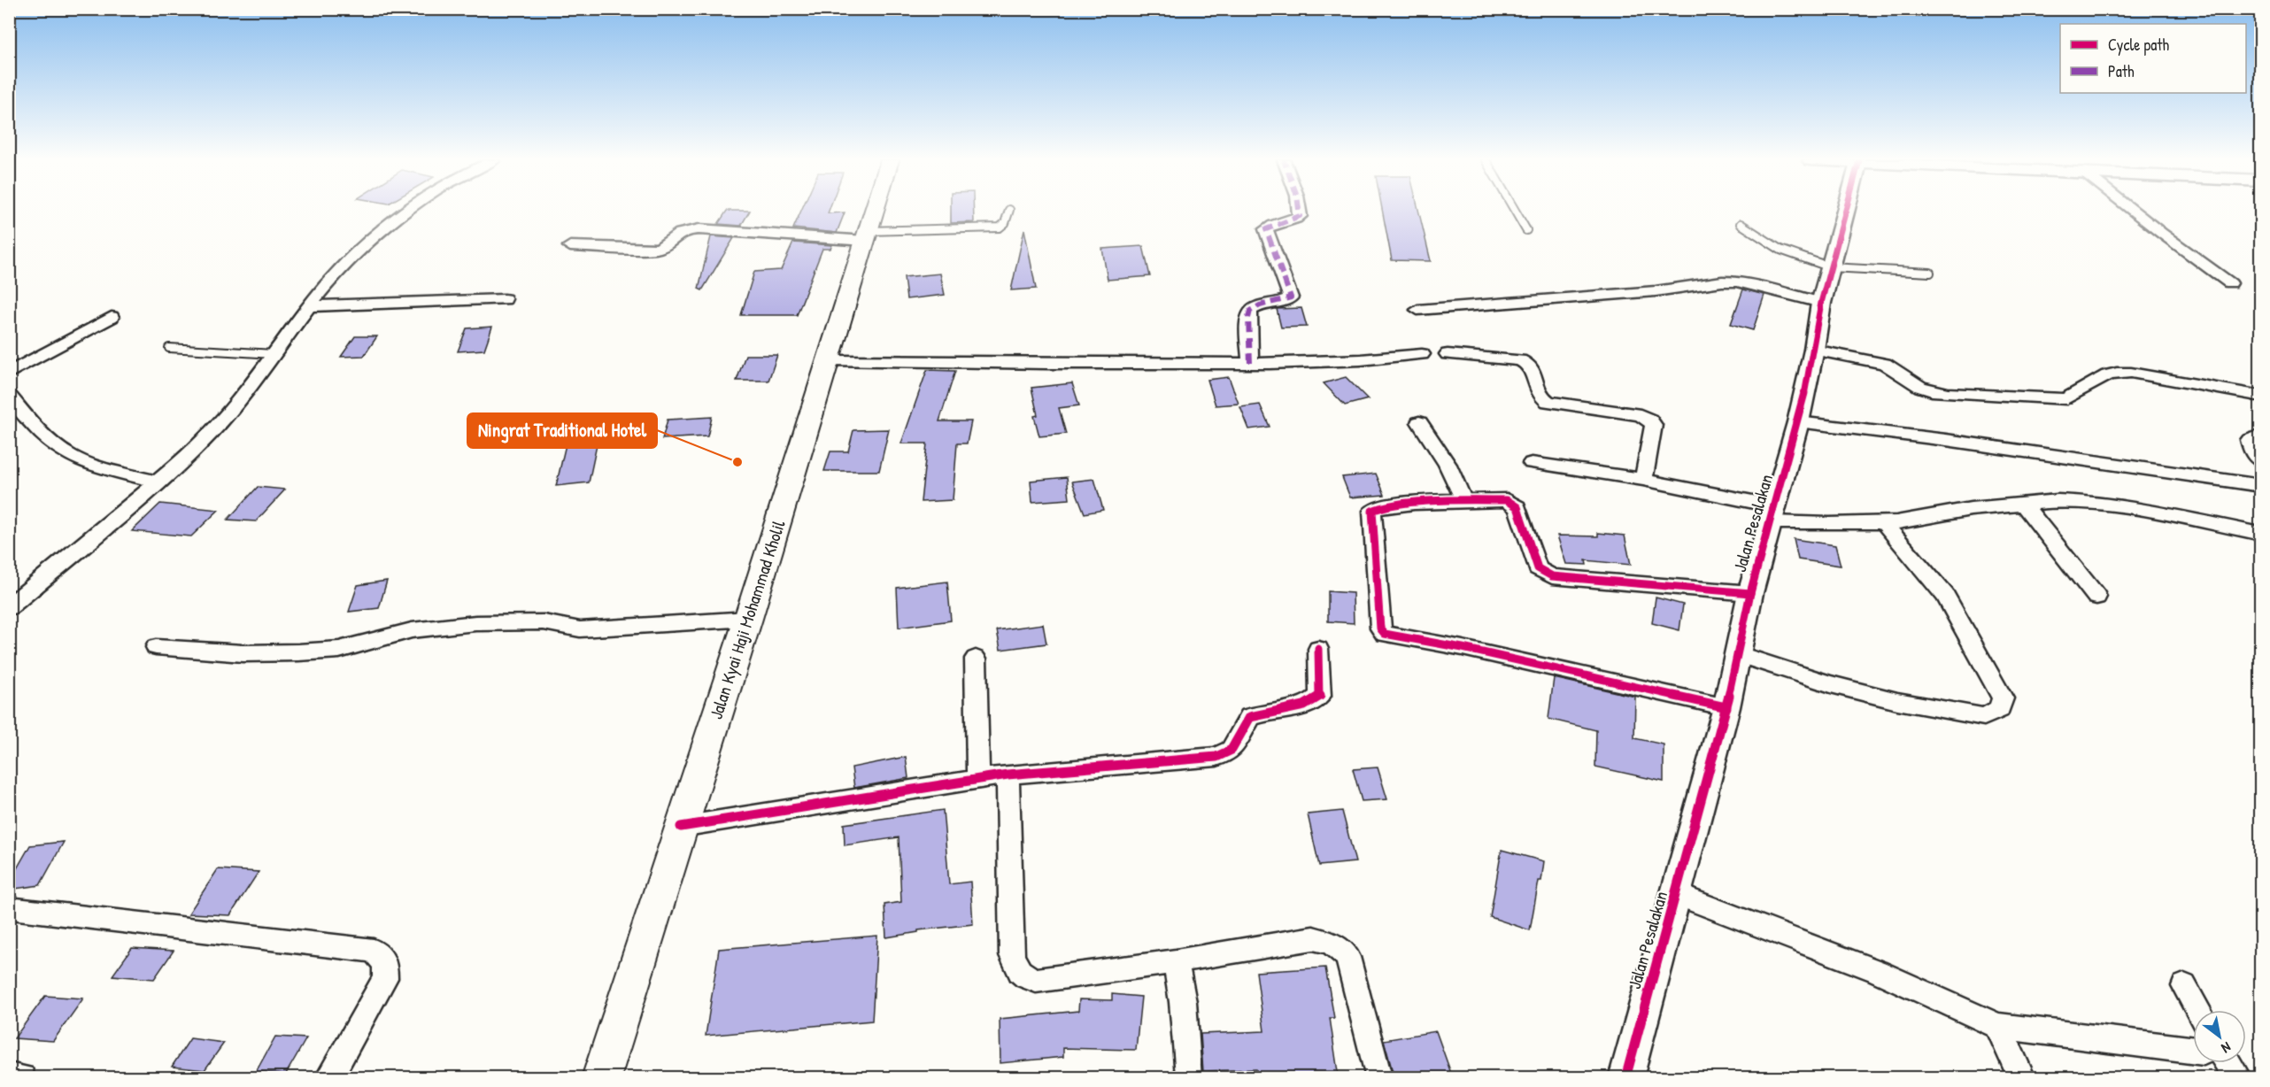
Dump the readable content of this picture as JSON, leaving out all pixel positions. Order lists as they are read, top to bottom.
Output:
{
  "streets": {
    "main road": ["Jalan Kyai Haji Mohammad Kholil"],
    "street": ["Jalan Pesalakan"]
  },
  "places": ["Ningrat Traditional Hotel"],
  "legend": ["Cycle path", "Path"],
  "north": "bottom right"
}
